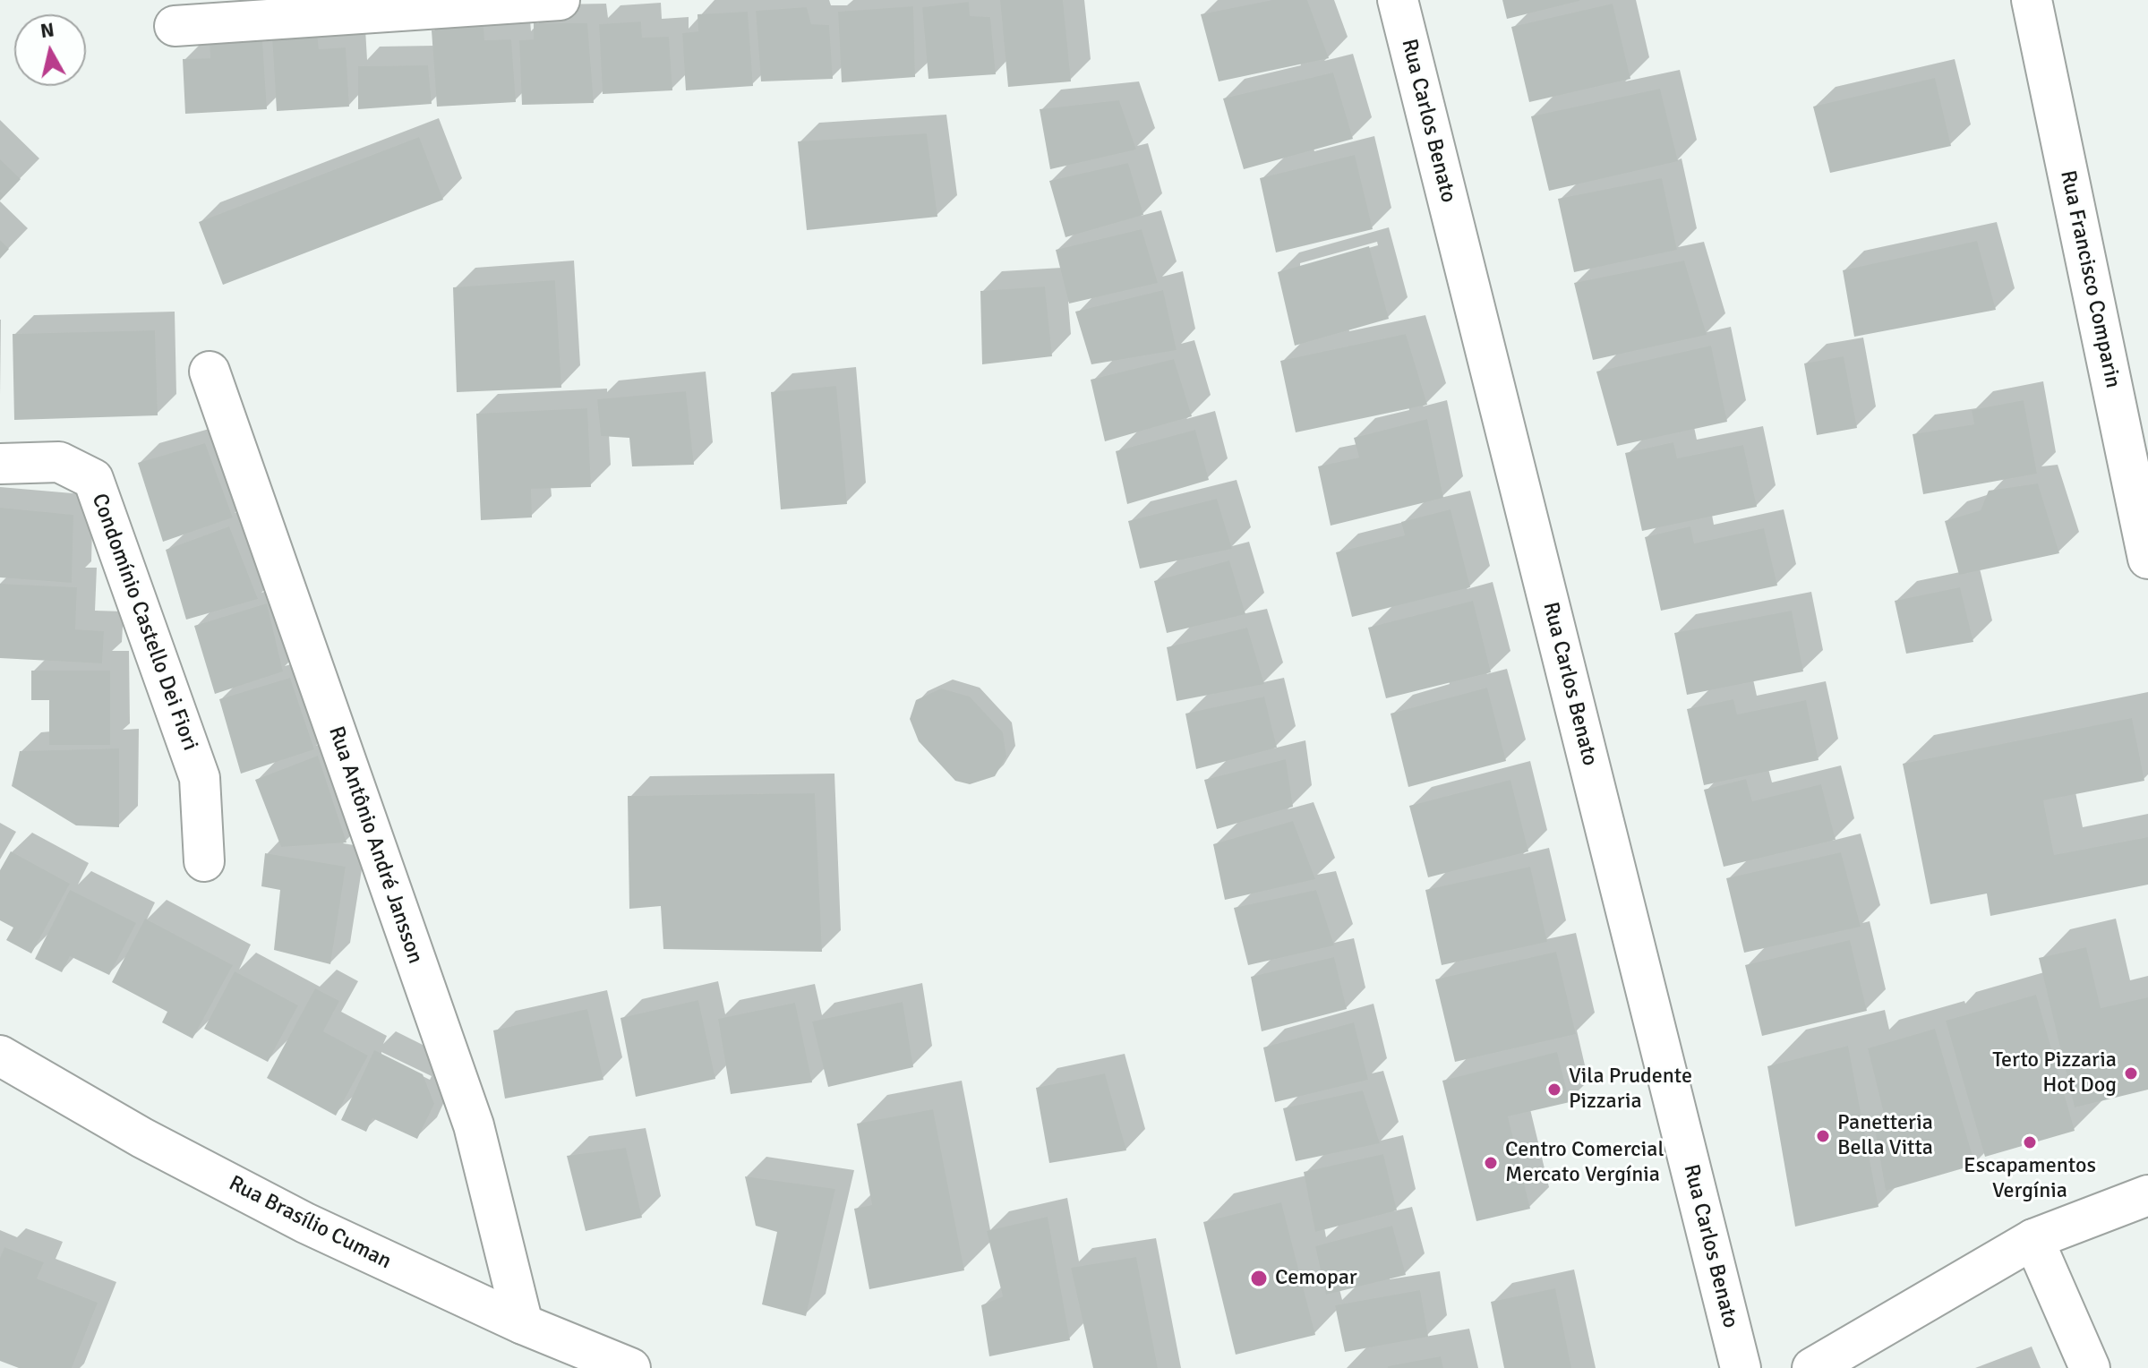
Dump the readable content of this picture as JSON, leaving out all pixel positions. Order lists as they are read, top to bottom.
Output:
{
  "streets": {
    "street": [
      "Rua Carlos Benato",
      "Rua Francisco Comparin",
      "Condomínio Castello Dei Fiori",
      "Rua Antônio André Jansson",
      "Rua Brasílio Cuman"
    ]
  },
  "crossings": [
    ["Rua Antônio André Jansson", "Rua Brasílio Cuman"]
  ],
  "places": [
    "Terto Pizzaria Hot Dog",
    "Vila Prudente Pizzaria",
    "Panetteria Bella Vitta",
    "Escapamentos Vergínia",
    "Centro Comercial Mercato Vergínia",
    "Cemopar"
  ],
  "north": "top"
}
